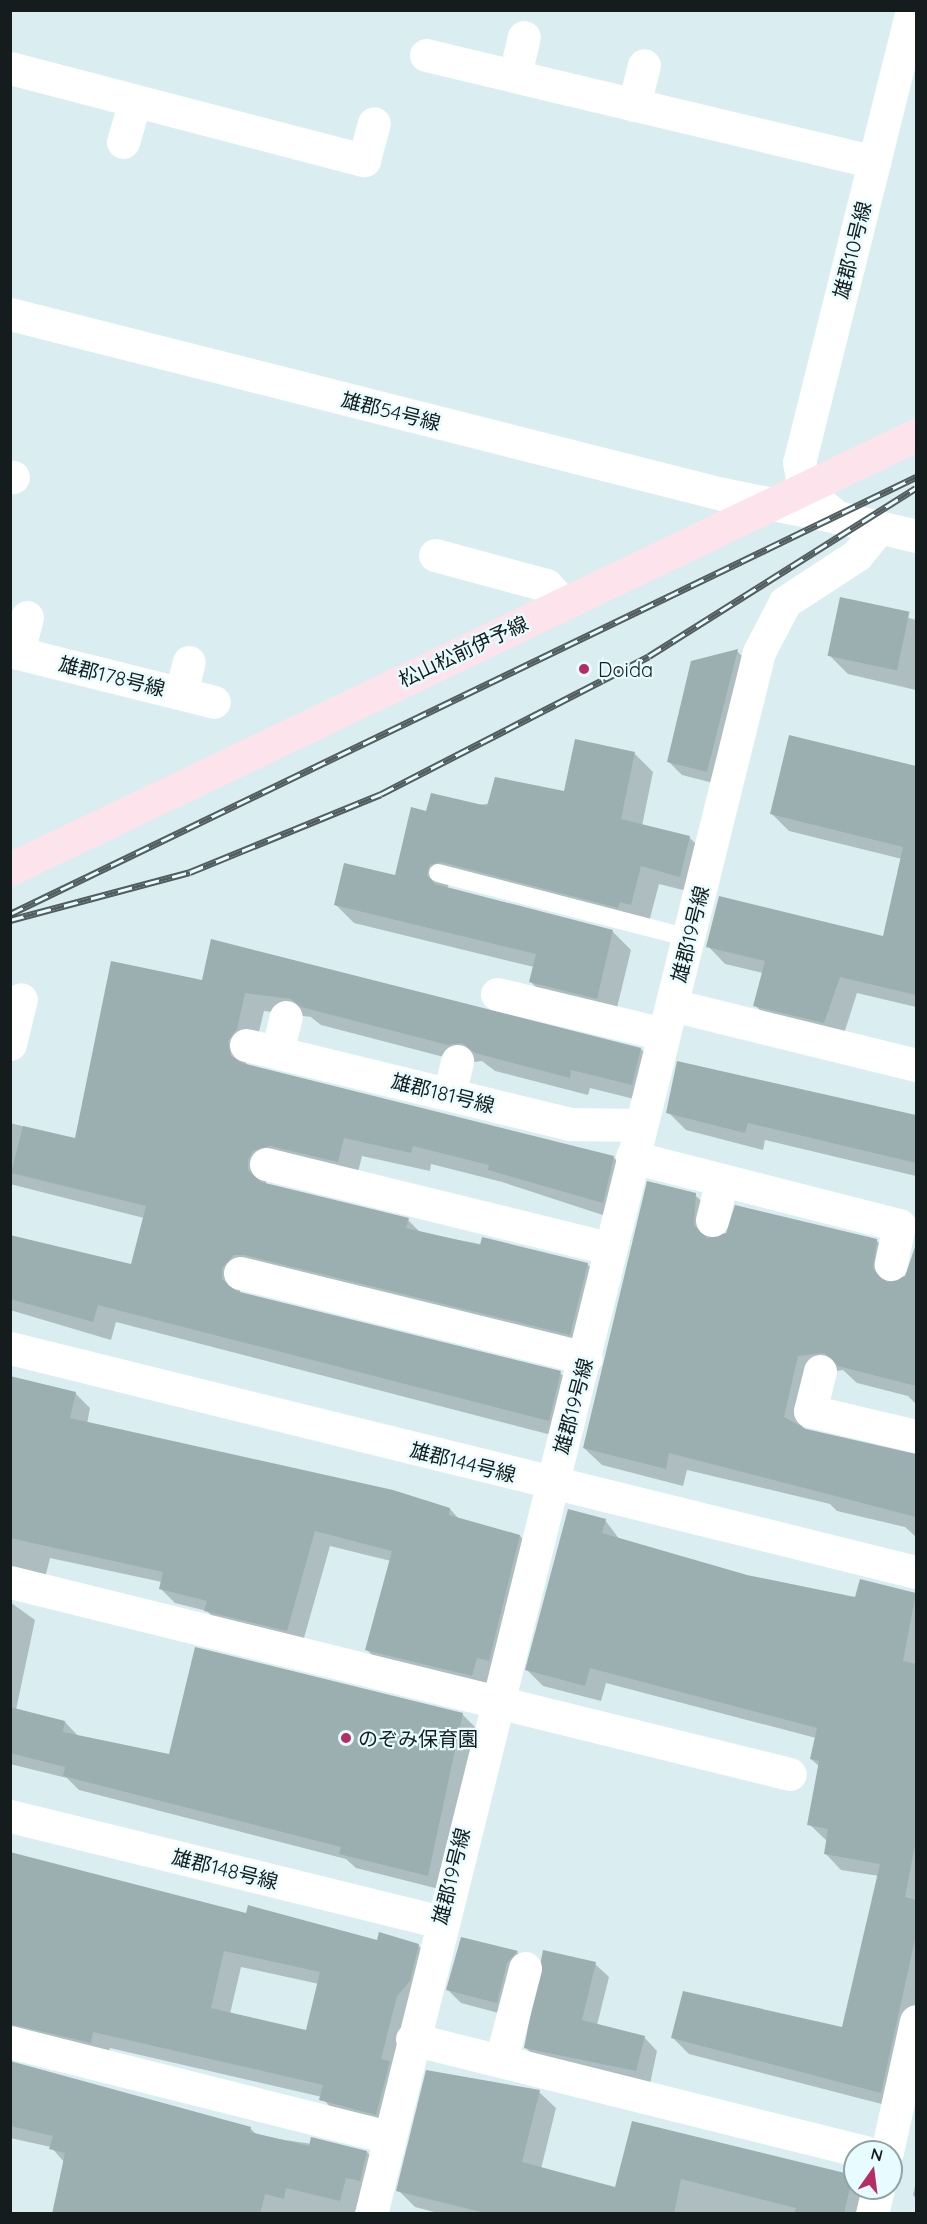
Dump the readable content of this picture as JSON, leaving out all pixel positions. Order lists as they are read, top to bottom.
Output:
{
  "streets": {
    "main road": ["松山松前伊予線"],
    "street": [
      "雄郡10号線",
      "雄郡54号線",
      "雄郡178号線",
      "雄郡19号線",
      "雄郡181号線",
      "雄郡144号線",
      "雄郡148号線"
    ]
  },
  "crossings": [
    ["雄郡10号線", "松山松前伊予線"],
    ["雄郡54号線", "松山松前伊予線"],
    ["雄郡54号線", "雄郡19号線"],
    ["雄郡19号線", "雄郡181号線"],
    ["雄郡19号線", "雄郡144号線"],
    ["雄郡19号線", "雄郡148号線"]
  ],
  "places": ["Doida", "のぞみ保育園"],
  "north": "top"
}
